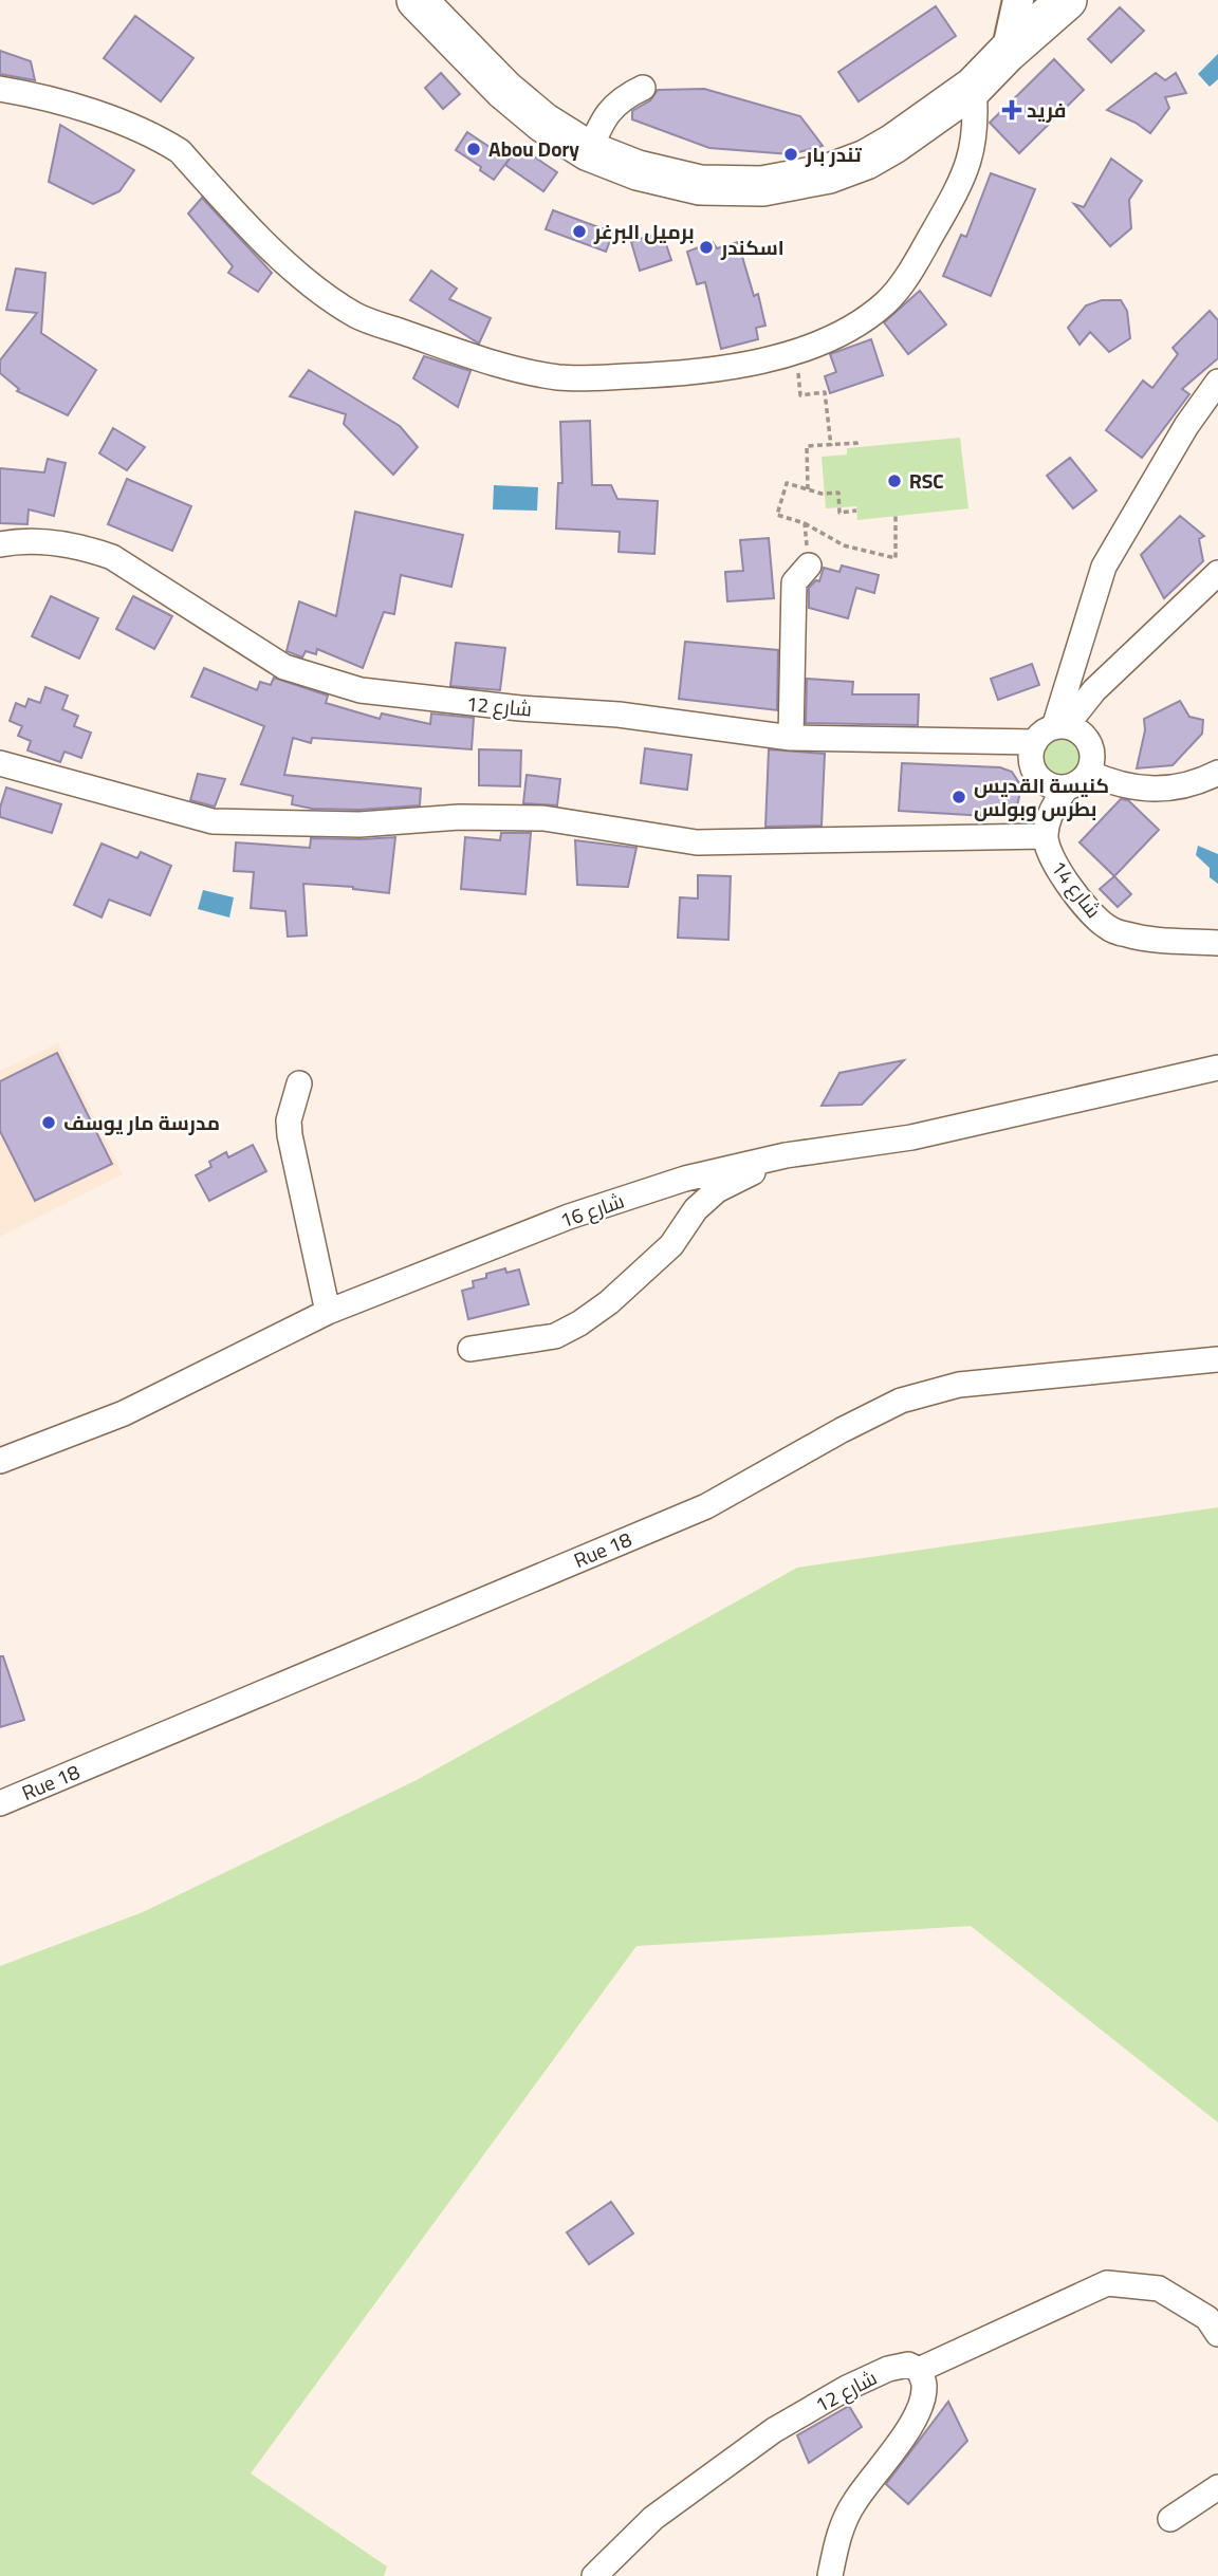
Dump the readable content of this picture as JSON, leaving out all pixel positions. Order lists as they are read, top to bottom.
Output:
{
  "streets": {
    "street": [
      "شارع 12",
      "شارع 14",
      "شارع 16",
      "Rue 18"
    ]
  },
  "crossings": [
    ["شارع 12", "شارع 14"]
  ],
  "places": {
    "health": ["فريد"],
    "other": [
      "Abou Dory",
      "تندر بار",
      "برميل البرغر",
      "اسكندر",
      "RSC",
      "كنيسة القديس بطرس وبولس",
      "مدرسة مار يوسف"
    ]
  }
}
